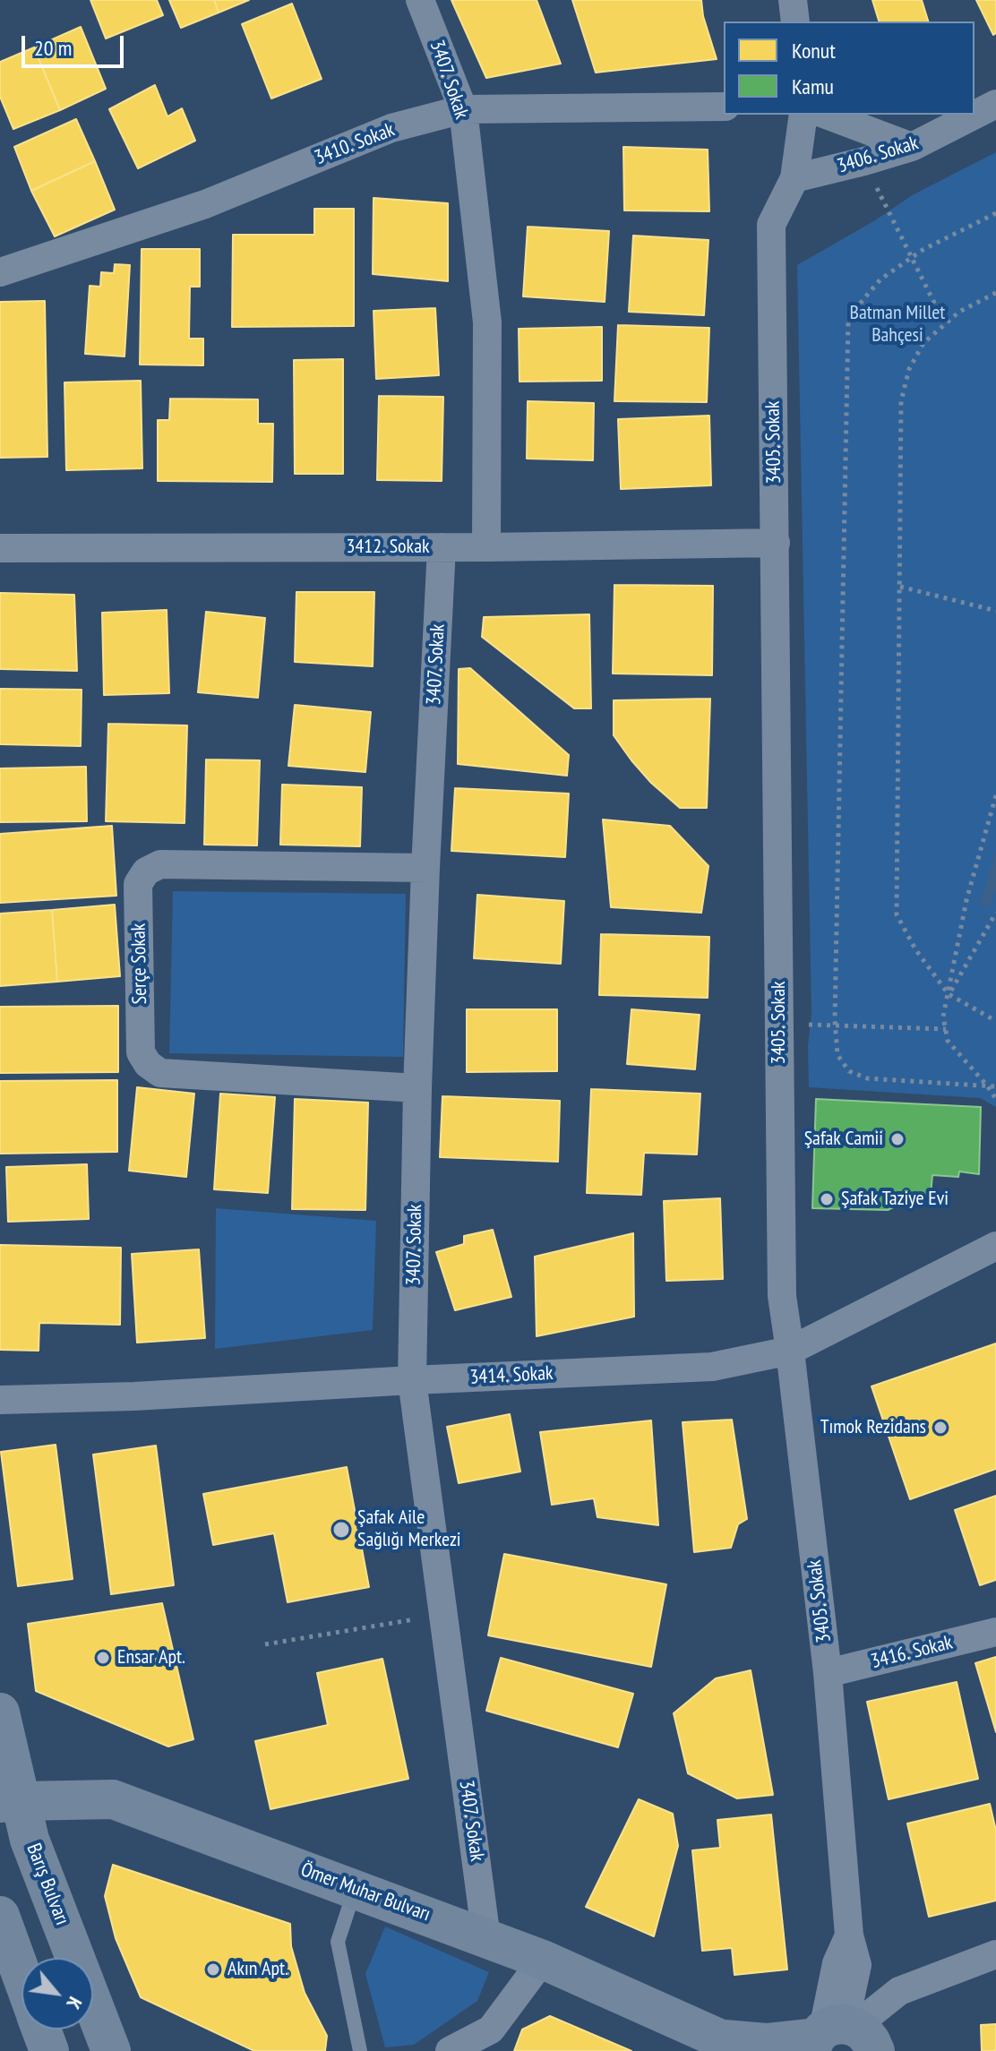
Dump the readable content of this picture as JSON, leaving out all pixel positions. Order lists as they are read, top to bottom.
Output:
{
  "streets": {
    "main road": ["Barış Bulvarı", "Ömer Muhar Bulvarı"],
    "street": [
      "3407. Sokak",
      "3410. Sokak",
      "3406. Sokak",
      "3405. Sokak",
      "3412. Sokak",
      "Serçe Sokak",
      "3414. Sokak",
      "3416. Sokak"
    ]
  },
  "crossings": [
    ["3407. Sokak", "3410. Sokak"],
    ["3407. Sokak", "3412. Sokak"],
    ["3407. Sokak", "Serçe Sokak"],
    ["3407. Sokak", "3414. Sokak"],
    ["3407. Sokak", "Ömer Muhar Bulvarı"],
    ["3406. Sokak", "3405. Sokak"],
    ["3405. Sokak", "3412. Sokak"],
    ["3405. Sokak", "3414. Sokak"],
    ["3405. Sokak", "3416. Sokak"],
    ["3405. Sokak", "Ömer Muhar Bulvarı"],
    ["Barış Bulvarı", "Ömer Muhar Bulvarı"]
  ],
  "parks": ["Batman Millet Bahçesi"],
  "places": [
    "Şafak Camii",
    "Şafak Taziye Evi",
    "Tımok Rezidans",
    "Şafak Aile Sağlığı Merkezi",
    "Ensar Apt.",
    "Akın Apt."
  ],
  "legend": ["Konut", "Kamu"],
  "scale_bar": "20 m",
  "north": "bottom right"
}
